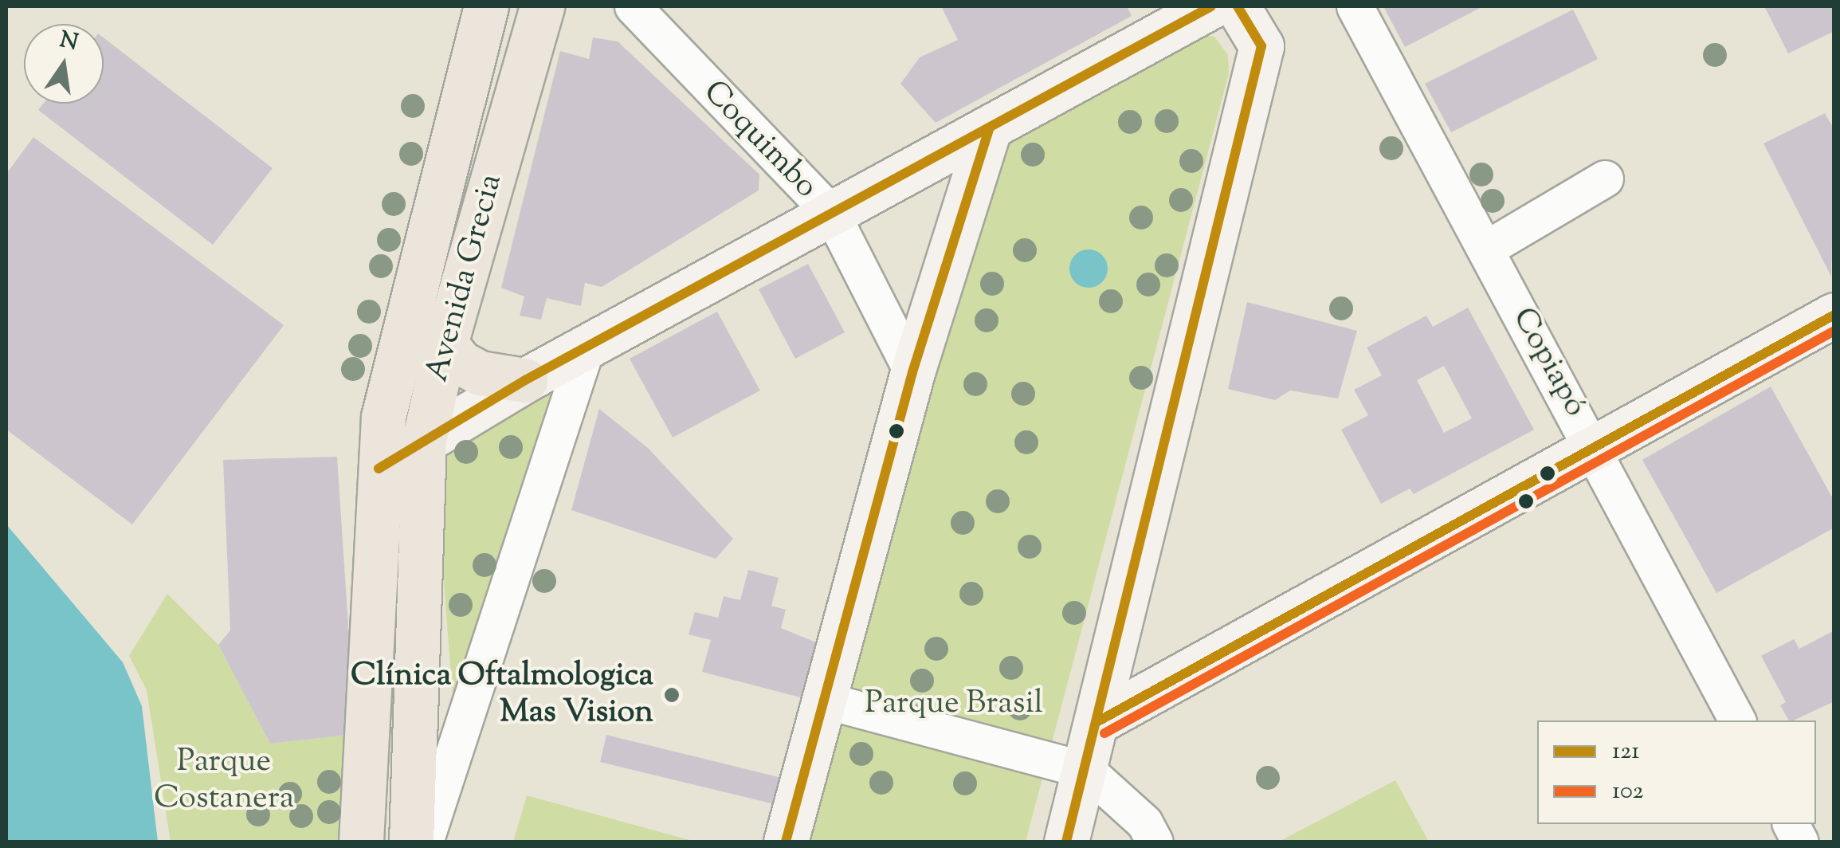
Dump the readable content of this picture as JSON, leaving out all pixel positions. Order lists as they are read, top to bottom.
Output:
{
  "streets": {
    "highway": ["Avenida Grecia"],
    "street": ["Coquimbo", "Copiapó"]
  },
  "parks": ["Parque Brasil", "Parque Costanera"],
  "places": ["Clínica Oftalmologica Mas Vision"],
  "lines": ["transit line 121", "transit line 102"],
  "legend": ["121", "102"],
  "north": "top"
}
